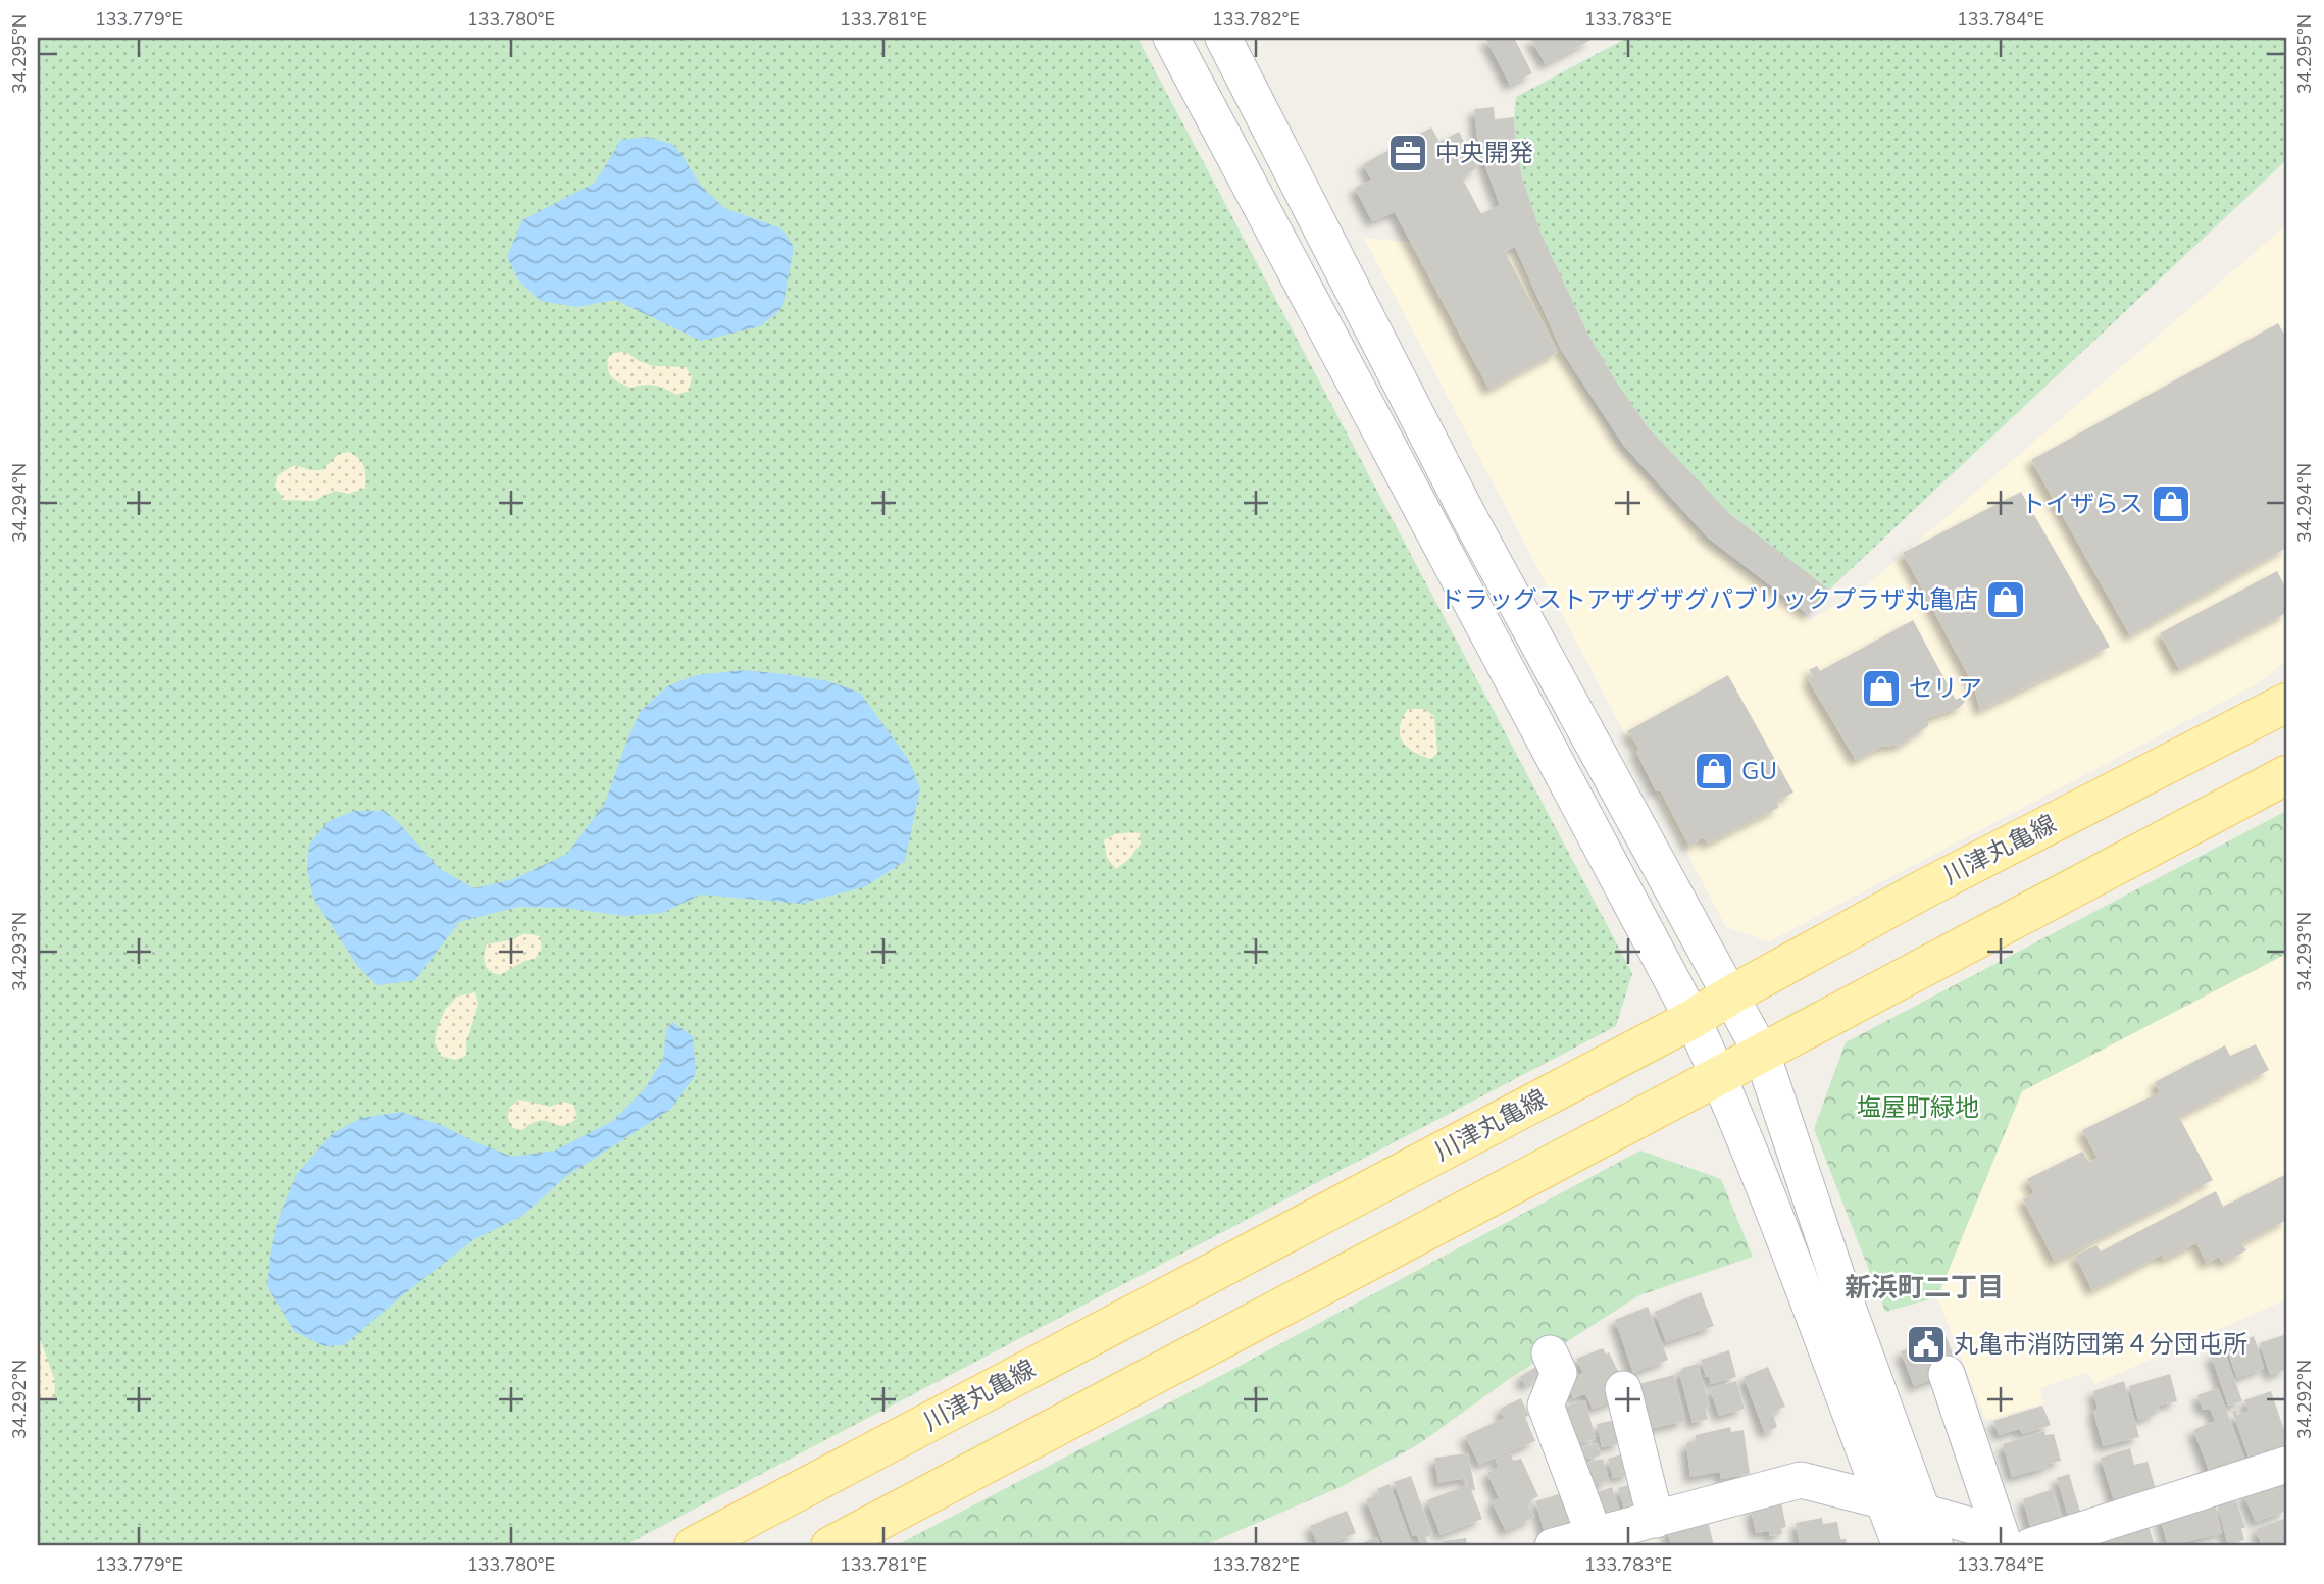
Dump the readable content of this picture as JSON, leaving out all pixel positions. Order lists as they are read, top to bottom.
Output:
{
  "streets": {
    "main road": ["川津丸亀線"]
  },
  "districts": ["新浜町二丁目"],
  "parks": ["塩屋町緑地"],
  "places": {
    "office": ["中央開発"],
    "shop": [
      "トイザらス",
      "ドラッグストアザグザグパブリックプラザ丸亀店",
      "セリア",
      "GU"
    ],
    "public building": ["丸亀市消防団第４分団屯所"]
  },
  "coordinates": [
    "133.779°E",
    "133.780°E",
    "133.781°E",
    "133.782°E",
    "133.783°E",
    "133.784°E",
    "34.295°N",
    "34.294°N",
    "34.293°N",
    "34.292°N"
  ]
}
